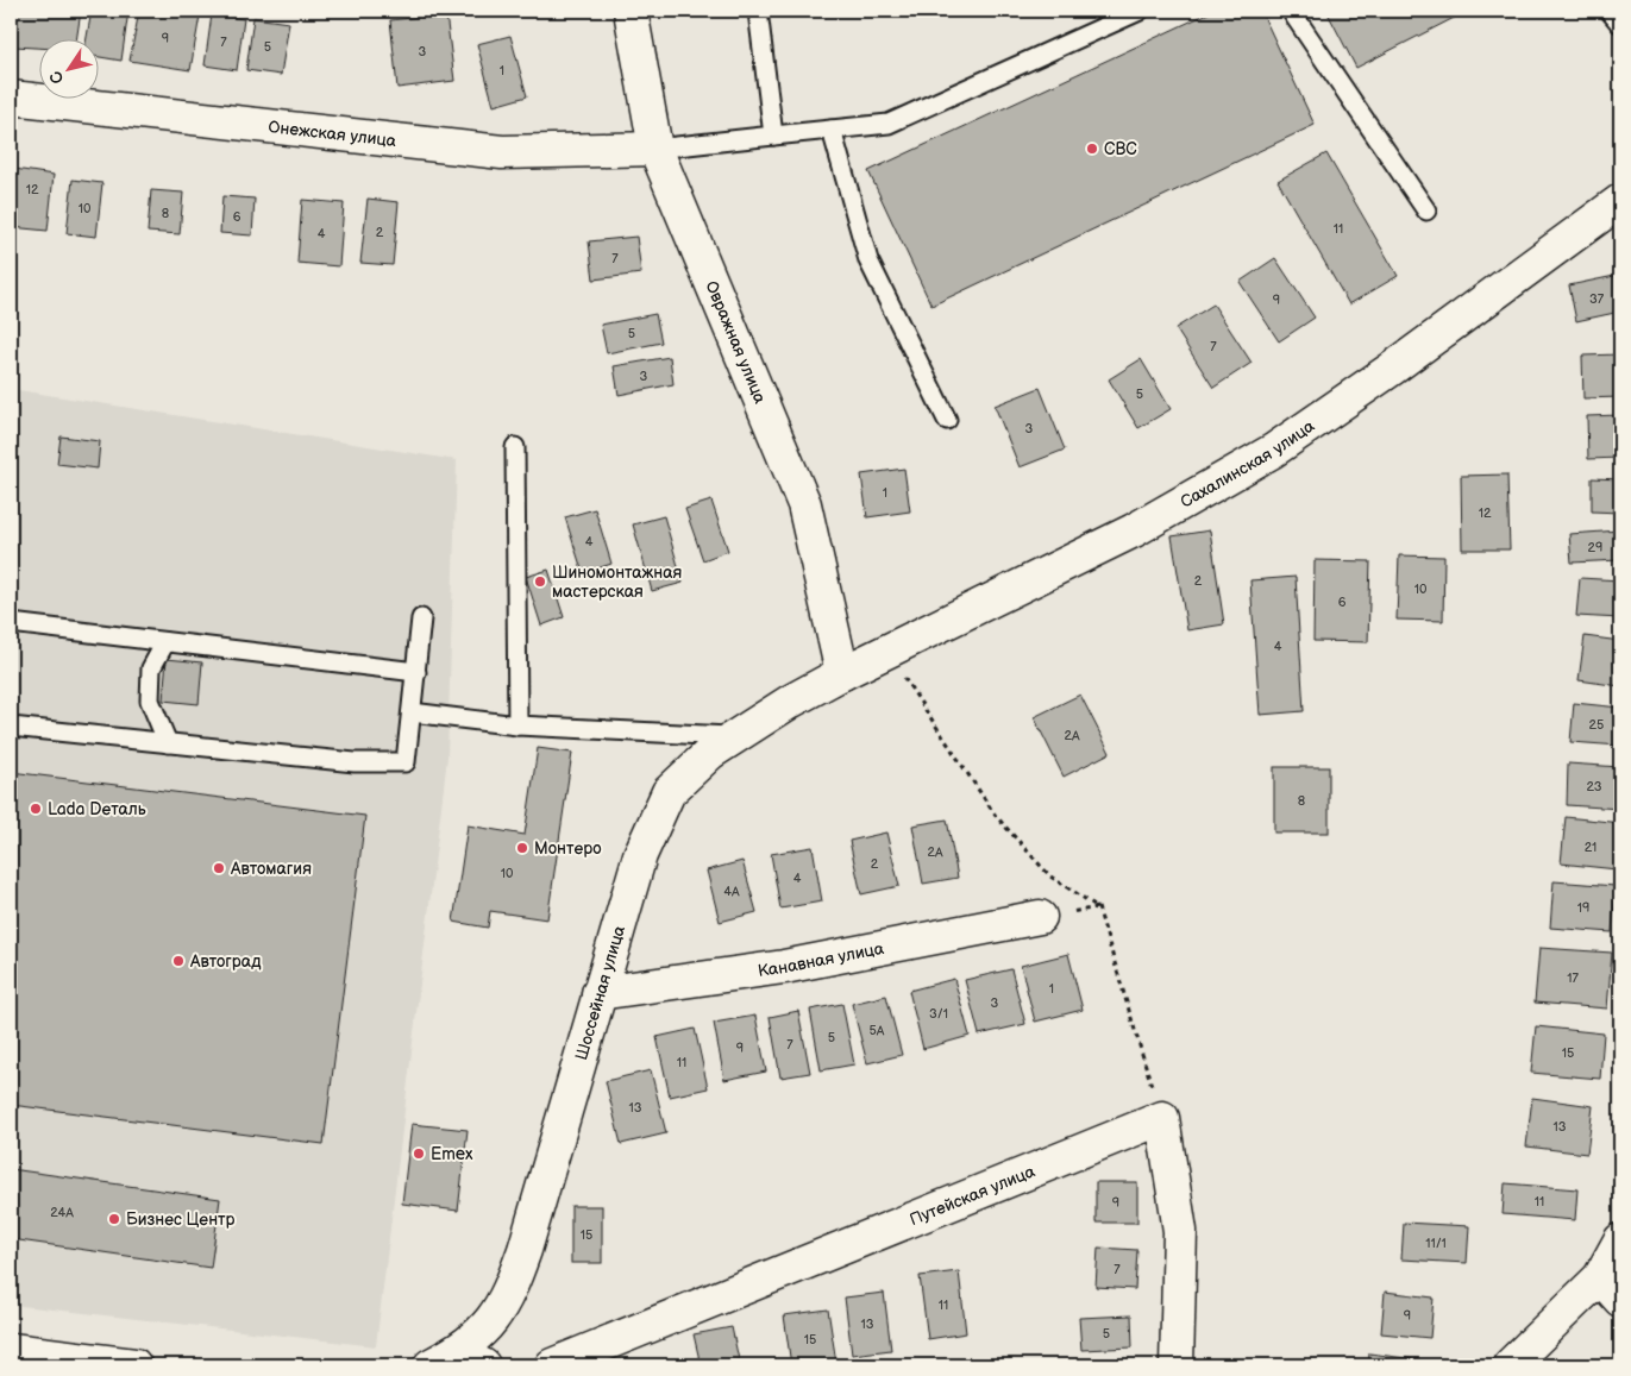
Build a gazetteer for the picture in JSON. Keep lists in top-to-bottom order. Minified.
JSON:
{"streets":{"street":["Онежская улица","Овражная улица","Сахалинская улица","Канавная улица","Шоссейная улица","Путейская улица"]},"crossings":[["Онежская улица","Овражная улица"],["Овражная улица","Сахалинская улица"],["Овражная улица","Шоссейная улица"],["Сахалинская улица","Шоссейная улица"],["Канавная улица","Шоссейная улица"]],"places":["СВС","Шиномонтажная мастерская","Lada Dеталь","Монтеро","Автомагия","Автоград","Emex","Бизнес Центр"],"house_numbers":["9","7","5","3","1","12","10","8","6","11","2","4","7","37","9","5","7","3","5","3","1","12","4","29","2","10","6","4","25","2А","23","8","21","2А","2","10","4","4А","19","17","1","3","3/1","5А","5","7","9","15","11","13","13","11","9","24А","15","11/1","7","11","9","13","5","15"],"north":"bottom left"}
